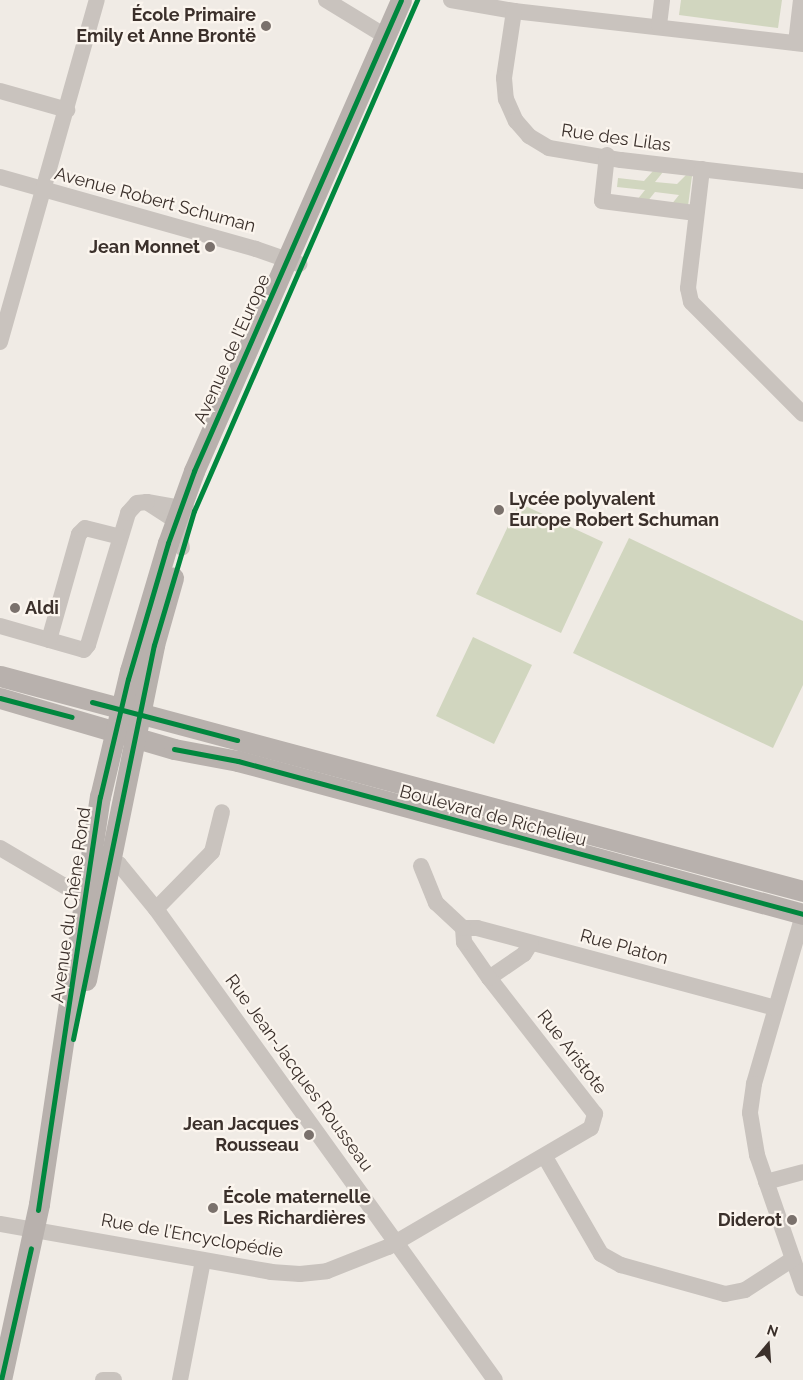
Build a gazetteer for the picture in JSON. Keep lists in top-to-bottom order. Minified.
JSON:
{"streets":{"main road":["Avenue de l’Europe","Boulevard de Richelieu","Avenue du Chêne Rond"],"street":["Rue des Lilas","Avenue Robert Schuman","Rue Platon","Rue Aristote","Rue Jean-Jacques Rousseau","Rue de l’Encyclopédie"]},"crossings":[["Avenue Robert Schuman","Avenue de l’Europe"],["Avenue de l’Europe","Boulevard de Richelieu"],["Avenue de l’Europe","Avenue du Chêne Rond"],["Boulevard de Richelieu","Avenue du Chêne Rond"],["Avenue du Chêne Rond","Rue Jean-Jacques Rousseau"],["Avenue du Chêne Rond","Rue de l’Encyclopédie"],["Rue Platon","Rue Aristote"],["Rue Aristote","Rue Jean-Jacques Rousseau"],["Rue Aristote","Rue de l’Encyclopédie"],["Rue Jean-Jacques Rousseau","Rue de l’Encyclopédie"]],"places":["École Primaire Emily et Anne Brontë","Jean Monnet","Lycée polyvalent Europe Robert Schuman","Aldi","Jean Jacques Rousseau","École maternelle Les Richardières","Diderot"],"north":"top"}
